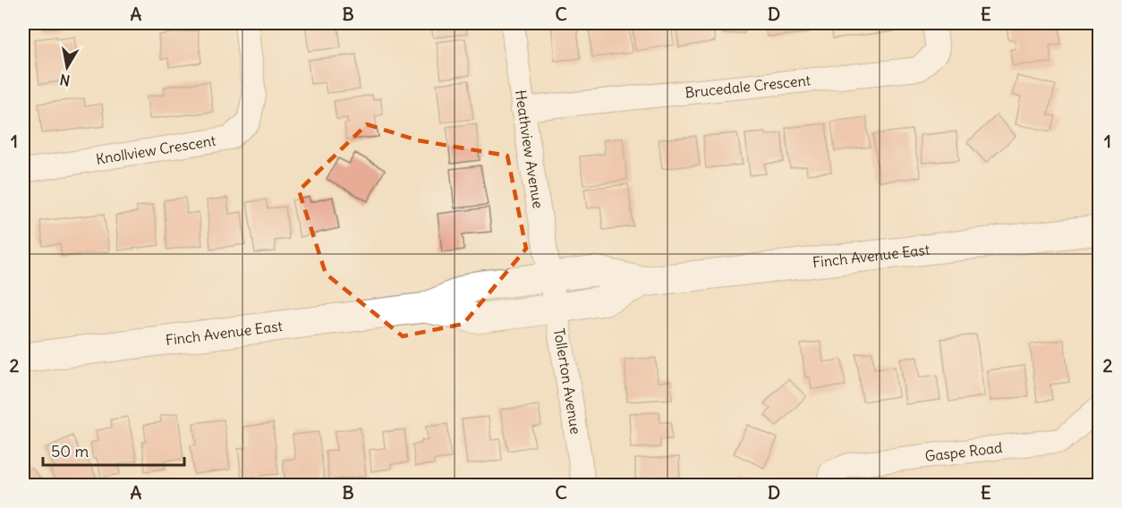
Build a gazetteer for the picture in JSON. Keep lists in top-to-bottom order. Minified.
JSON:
{"streets":{"main road":["Finch Avenue East"],"street":["Brucedale Crescent","Knollview Crescent","Heathview Avenue","Tollerton Avenue","Gaspe Road"]},"crossings":[["Brucedale Crescent","Heathview Avenue"],["Heathview Avenue","Finch Avenue East"],["Heathview Avenue","Tollerton Avenue"],["Finch Avenue East","Tollerton Avenue"]],"scale_bar":"50 m","north":"bottom","grid":{"columns":["A","B","C","D","E"],"rows":["1","2"]}}
